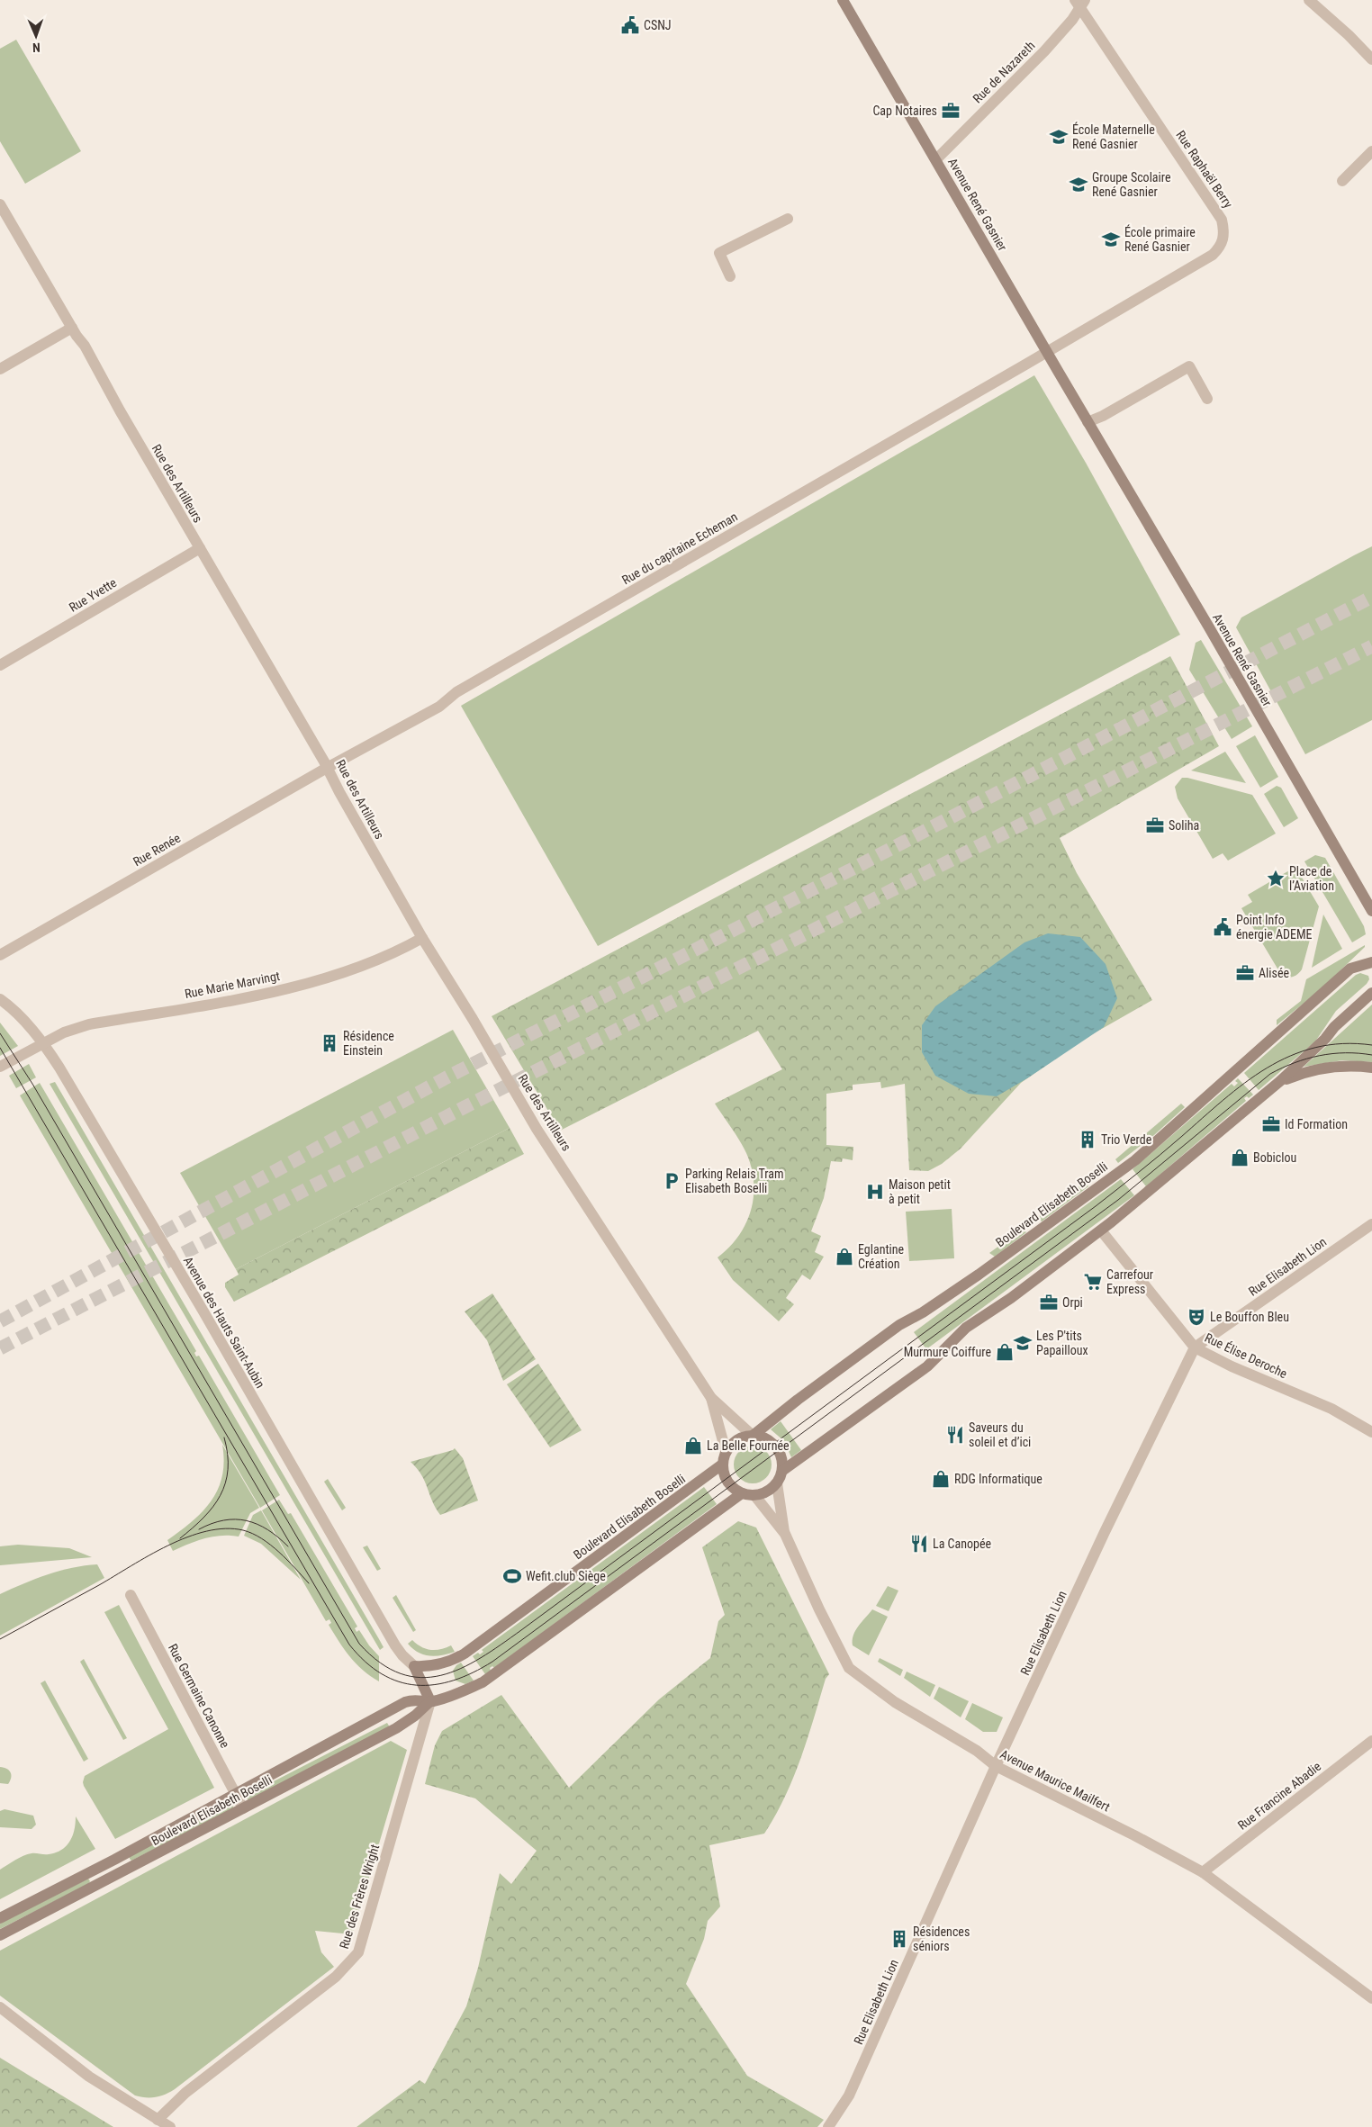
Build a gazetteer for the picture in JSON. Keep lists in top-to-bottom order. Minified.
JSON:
{"streets":{"street":["Rue de Nazareth","Rue Raphaël Berry","Avenue René Gasnier","Rue des Artilleurs","Rue du capitaine Echeman","Rue Yvette","Rue Renée","Rue Marie Marvingt","Boulevard Elisabeth Boselli","Rue Elisabeth Lion","Avenue des Hauts Saint-Aubin","Rue Élise Deroche","Rue Germaine Canonne","Avenue Maurice Mailfert","Rue Francine Abadie","Rue des Frères Wright"]},"crossings":[["Rue de Nazareth","Rue Raphaël Berry"],["Rue de Nazareth","Avenue René Gasnier"],["Rue Raphaël Berry","Avenue René Gasnier"],["Rue Raphaël Berry","Rue du capitaine Echeman"],["Avenue René Gasnier","Rue du capitaine Echeman"],["Rue des Artilleurs","Rue du capitaine Echeman"],["Rue des Artilleurs","Rue Yvette"],["Rue des Artilleurs","Rue Renée"],["Rue des Artilleurs","Rue Marie Marvingt"],["Rue des Artilleurs","Boulevard Elisabeth Boselli"],["Rue des Artilleurs","Avenue Maurice Mailfert"],["Rue du capitaine Echeman","Rue Renée"],["Rue Marie Marvingt","Avenue des Hauts Saint-Aubin"],["Boulevard Elisabeth Boselli","Avenue des Hauts Saint-Aubin"],["Boulevard Elisabeth Boselli","Rue Germaine Canonne"],["Boulevard Elisabeth Boselli","Avenue Maurice Mailfert"],["Boulevard Elisabeth Boselli","Rue des Frères Wright"],["Rue Elisabeth Lion","Rue Élise Deroche"],["Rue Elisabeth Lion","Avenue Maurice Mailfert"],["Avenue Maurice Mailfert","Rue Francine Abadie"]],"places":{"public building":["CSNJ","Point Info énergie ADEME"],"office":["Cap Notaires","Soliha","Alisée","Id Formation","Orpi"],"school or university":["École Maternelle René Gasnier","Groupe Scolaire René Gasnier","École primaire René Gasnier","Les P'tits Papailloux"],"place":["Place de l’Aviation"],"building":["Résidence Einstein","Trio Verde","Résidences séniors"],"shop":["Bobiclou","Eglantine Création","Murmure Coiffure","La Belle Fournée","RDG Informatique"],"parking":["Parking Relais Tram Elisabeth Boselli"],"hospital":["Maison petit à petit"],"supermarket":["Carrefour Express"],"theatre":["Le Bouffon Bleu"],"restaurant":["Saveurs du soleil et d’ici","La Canopée"],"sports":["Wefit.club Siège"]},"north":"bottom"}
